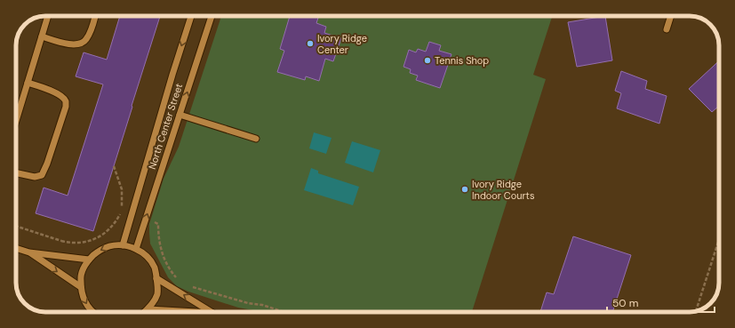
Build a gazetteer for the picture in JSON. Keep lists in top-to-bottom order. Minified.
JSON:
{"streets":{"street":["North Center Street"]},"places":["Ivory Ridge Center","Tennis Shop","Ivory Ridge Indoor Courts"],"scale_bar":"50 m"}
